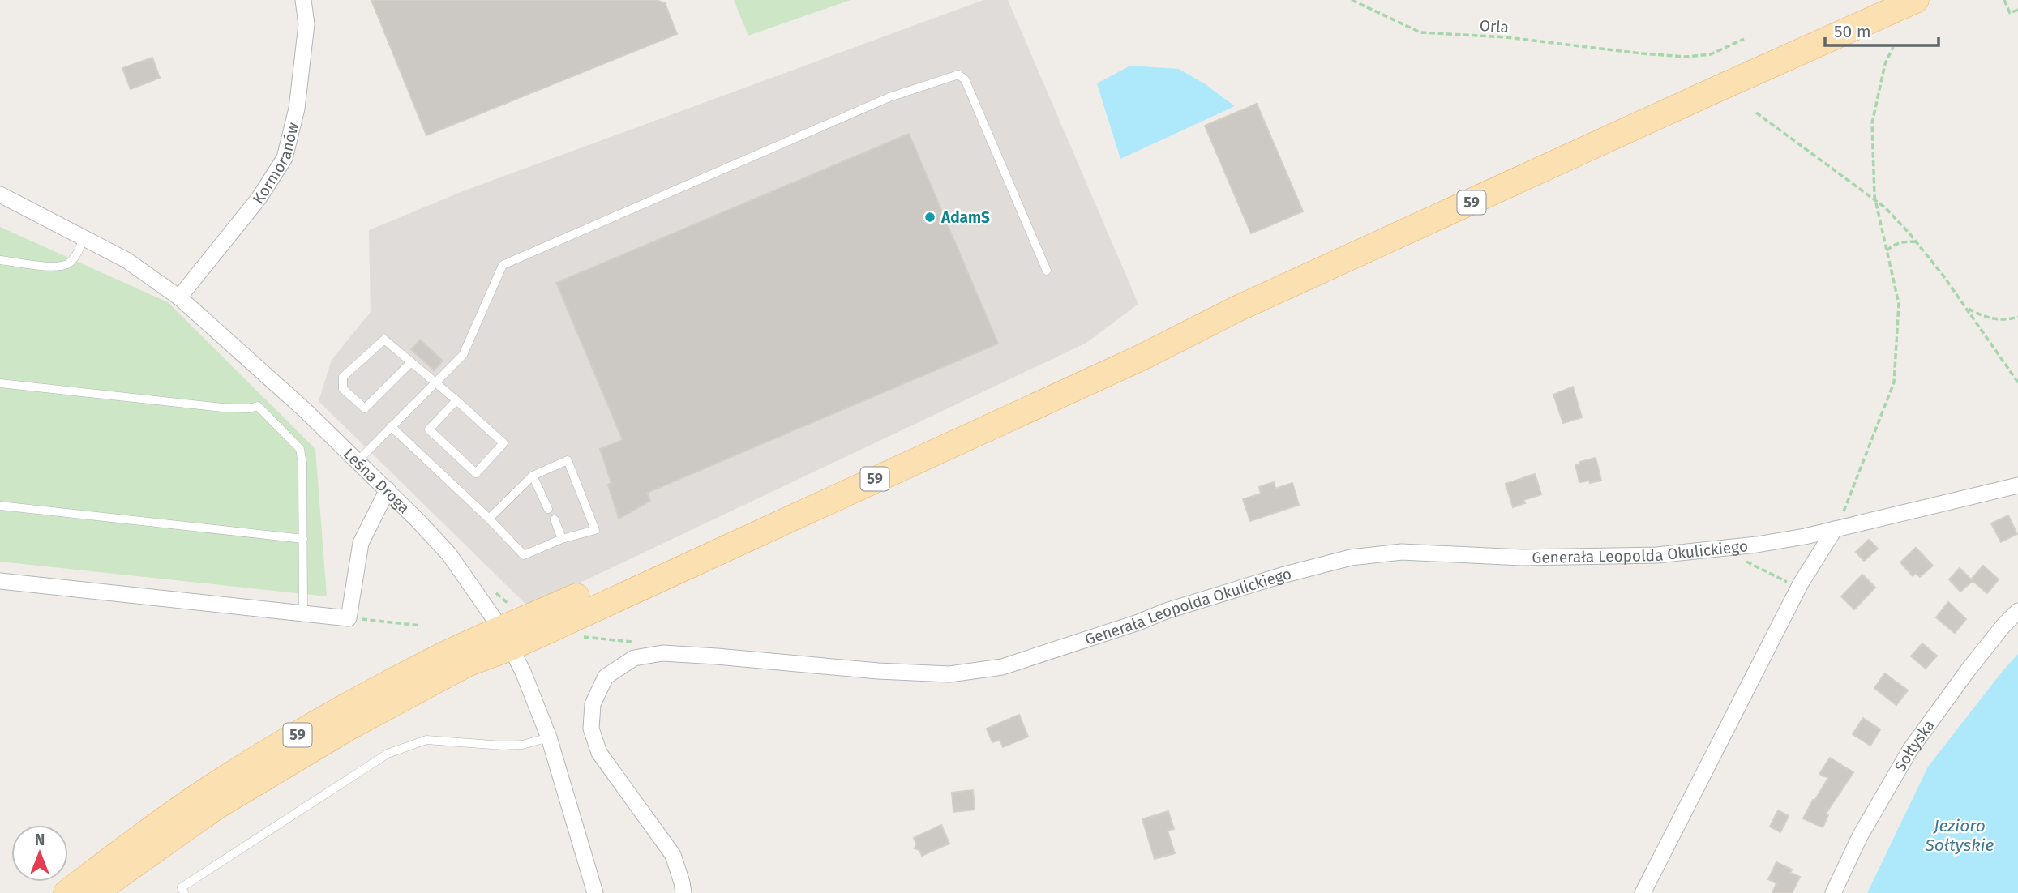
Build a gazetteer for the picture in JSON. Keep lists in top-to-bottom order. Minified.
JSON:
{"streets":{"main road":["59"],"street":["Kormoranów","Leśna Droga","Generała Leopolda Okulickiego","Sołtyska"],"path":["Orla"]},"crossings":[["Kormoranów","Leśna Droga"],["59","Leśna Droga"]],"water":["Jezioro Sołtyskie"],"places":["AdamS"],"scale_bar":"50 m","north":"top"}
